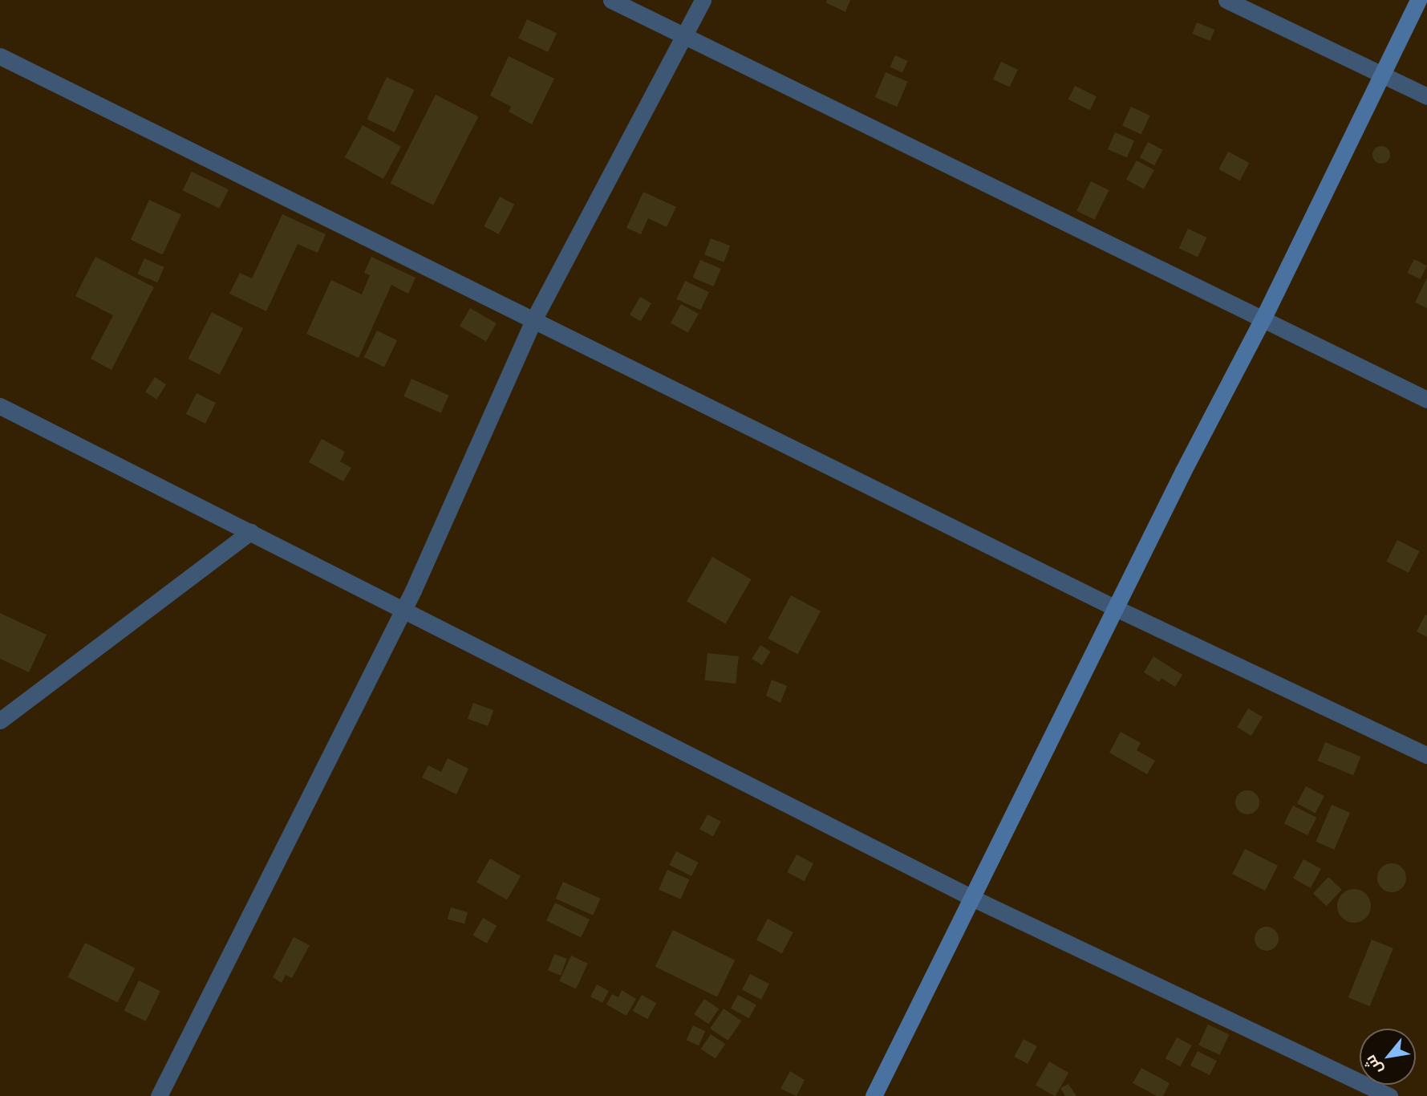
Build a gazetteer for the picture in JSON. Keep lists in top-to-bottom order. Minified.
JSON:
{"north":"bottom left"}
